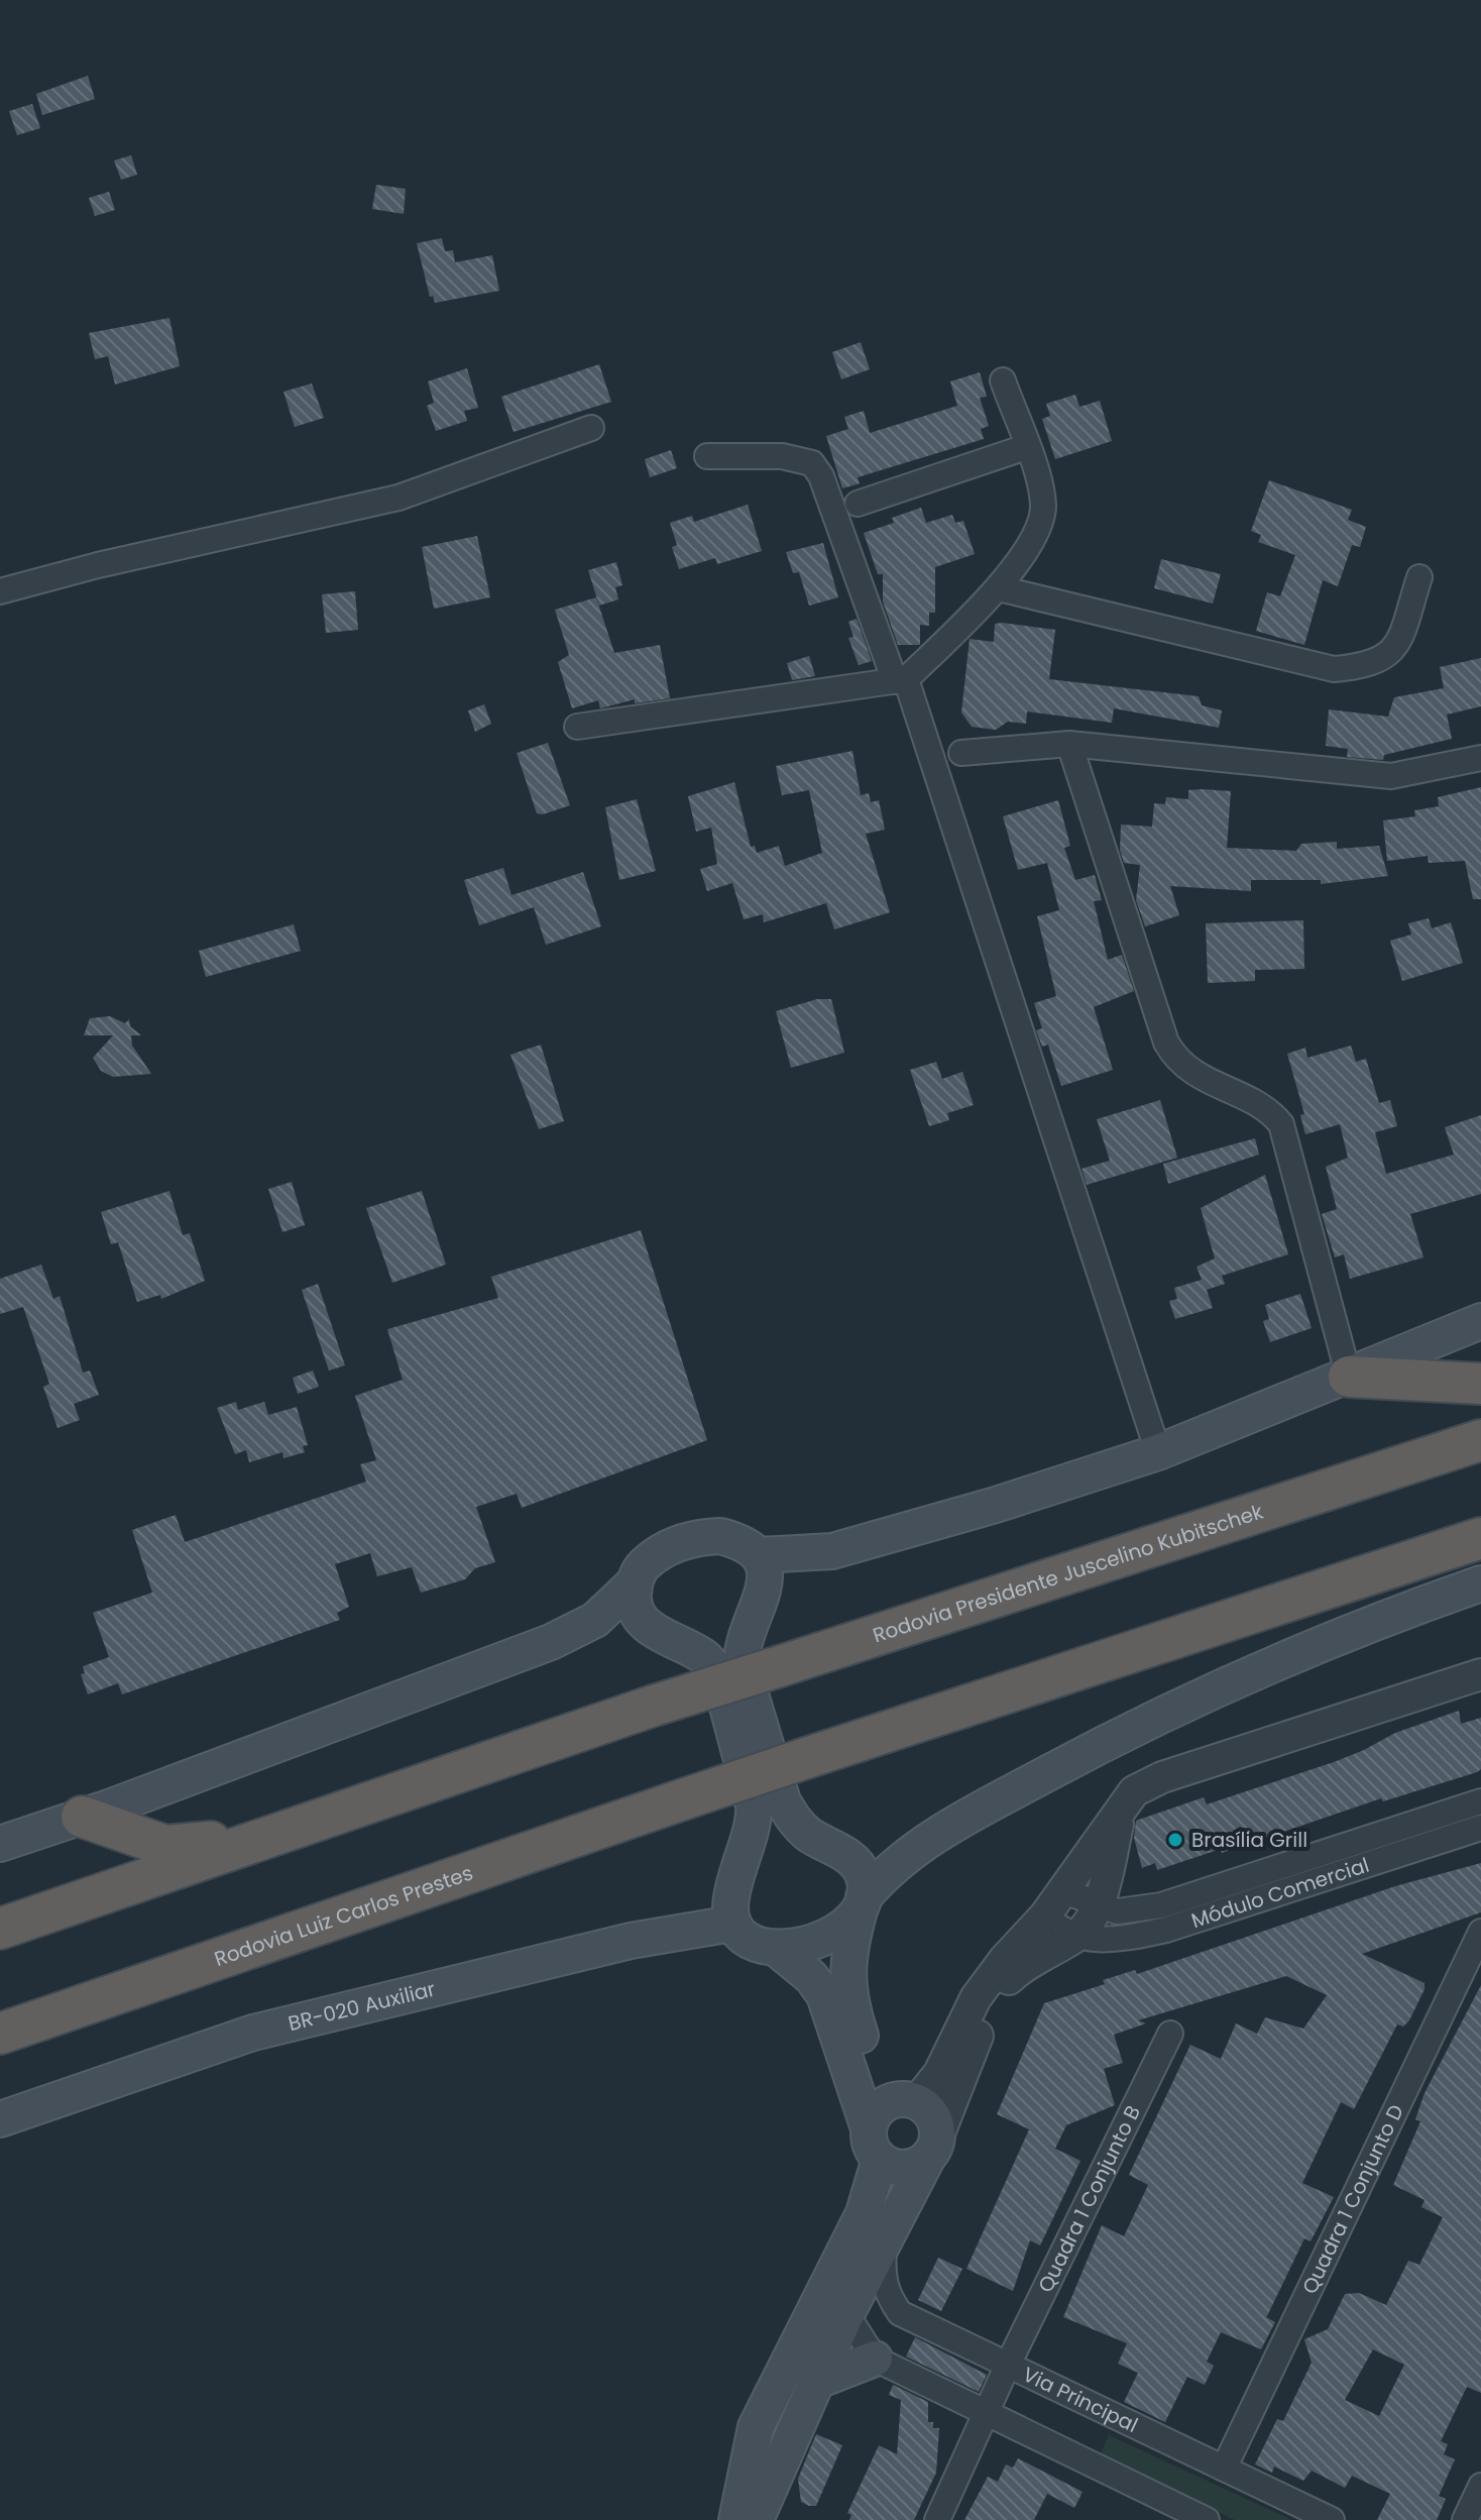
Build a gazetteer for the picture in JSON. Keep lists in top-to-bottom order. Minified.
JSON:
{"streets":{"highway":["Rodovia Presidente Juscelino Kubitschek","Rodovia Luiz Carlos Prestes"],"main road":["BR-020 Auxiliar"],"street":["Módulo Comercial","Quadra 1 Conjunto B","Quadra 1 Conjunto D","Via Principal"]},"crossings":[["Quadra 1 Conjunto B","Via Principal"],["Quadra 1 Conjunto D","Via Principal"]],"places":["Brasília Grill"]}
